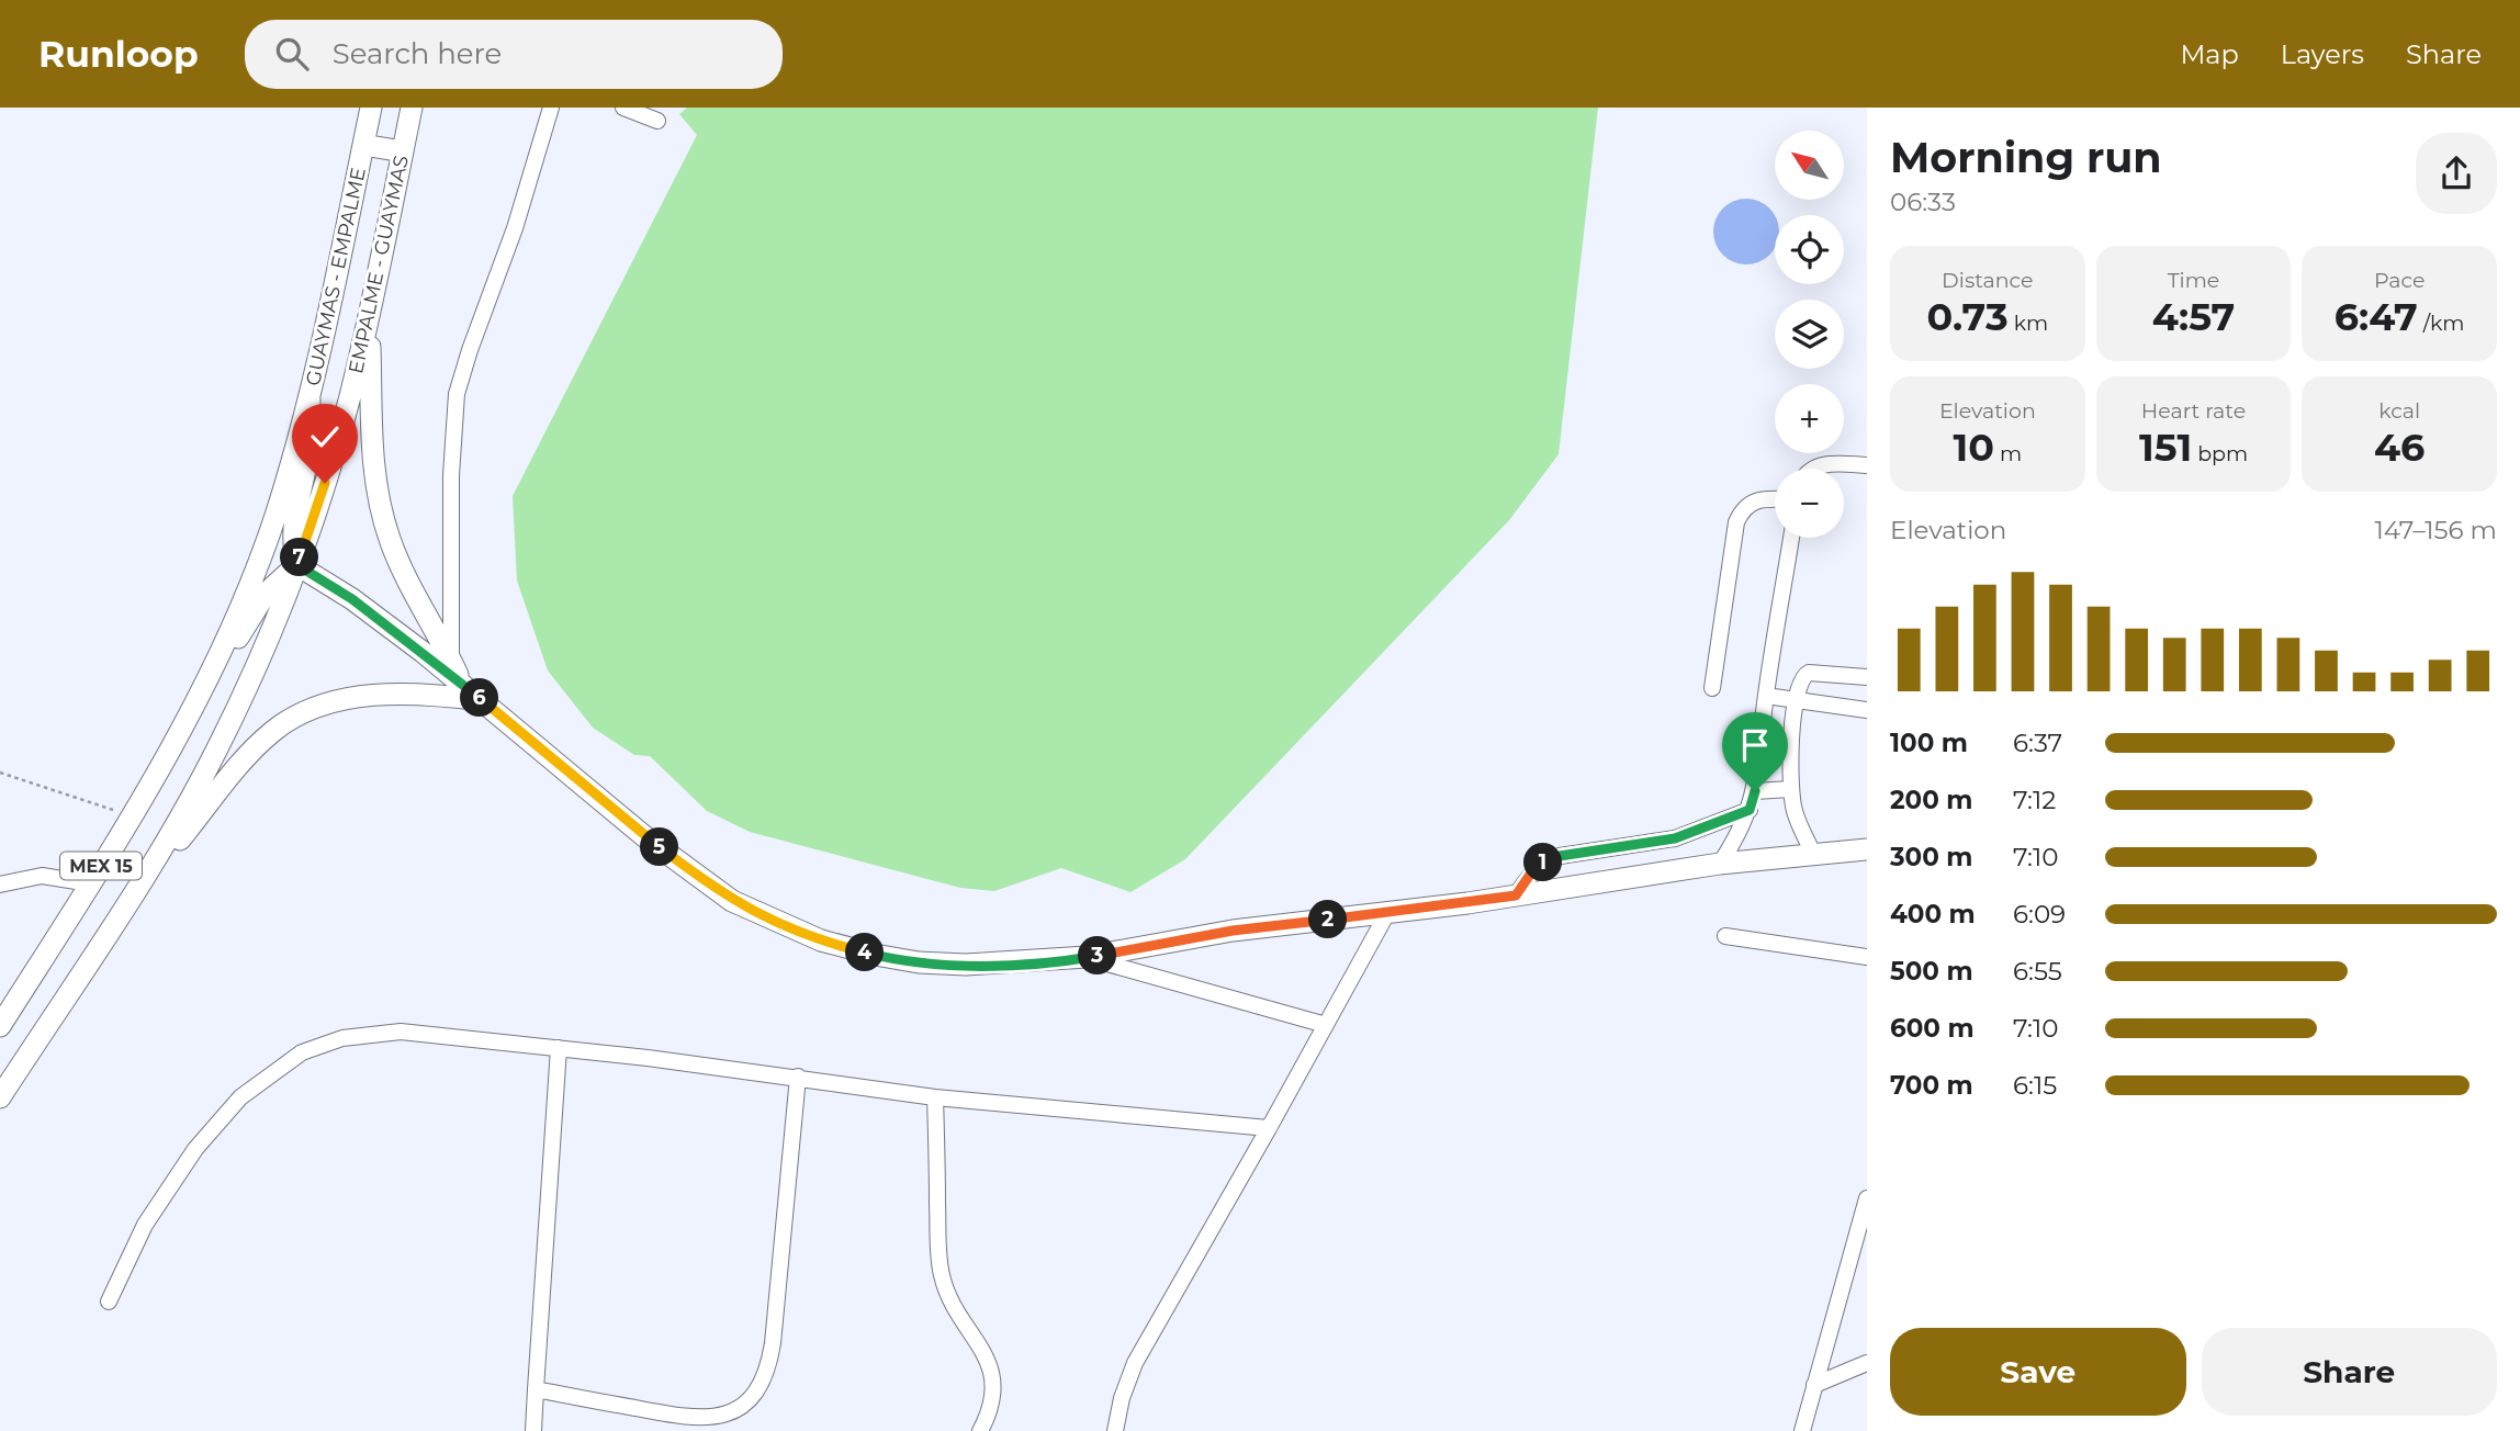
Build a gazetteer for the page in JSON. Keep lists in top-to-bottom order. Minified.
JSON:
{"streets":{"main road":["EMPALME - GUAYMAS","GUAYMAS - EMPALME","MEX 15"]},"crossings":[["EMPALME - GUAYMAS","MEX 15"],["GUAYMAS - EMPALME","MEX 15"]],"north":"top left","page":{"header":"Runloop","search":"Search here","nav":["Map","Layers","Share"],"heading":["Morning run","06:33"],"map_buttons":["+","−"],"stats":[["Distance","0.73 km"],["Time","4:57"],["Pace","6:47 /km"],["Elevation","10 m"],["Heart rate","151 bpm"],["kcal","46"]],"chart":["Elevation","147–156 m"],"pins":["7","6","5","1","2","4","3"],"list":[{"name":"100 m","note":"6:37"},{"name":"200 m","note":"7:12"},{"name":"300 m","note":"7:10"},{"name":"400 m","note":"6:09"},{"name":"500 m","note":"6:55"},{"name":"600 m","note":"7:10"},{"name":"700 m","note":"6:15"}],"buttons":["Save","Share"]}}
